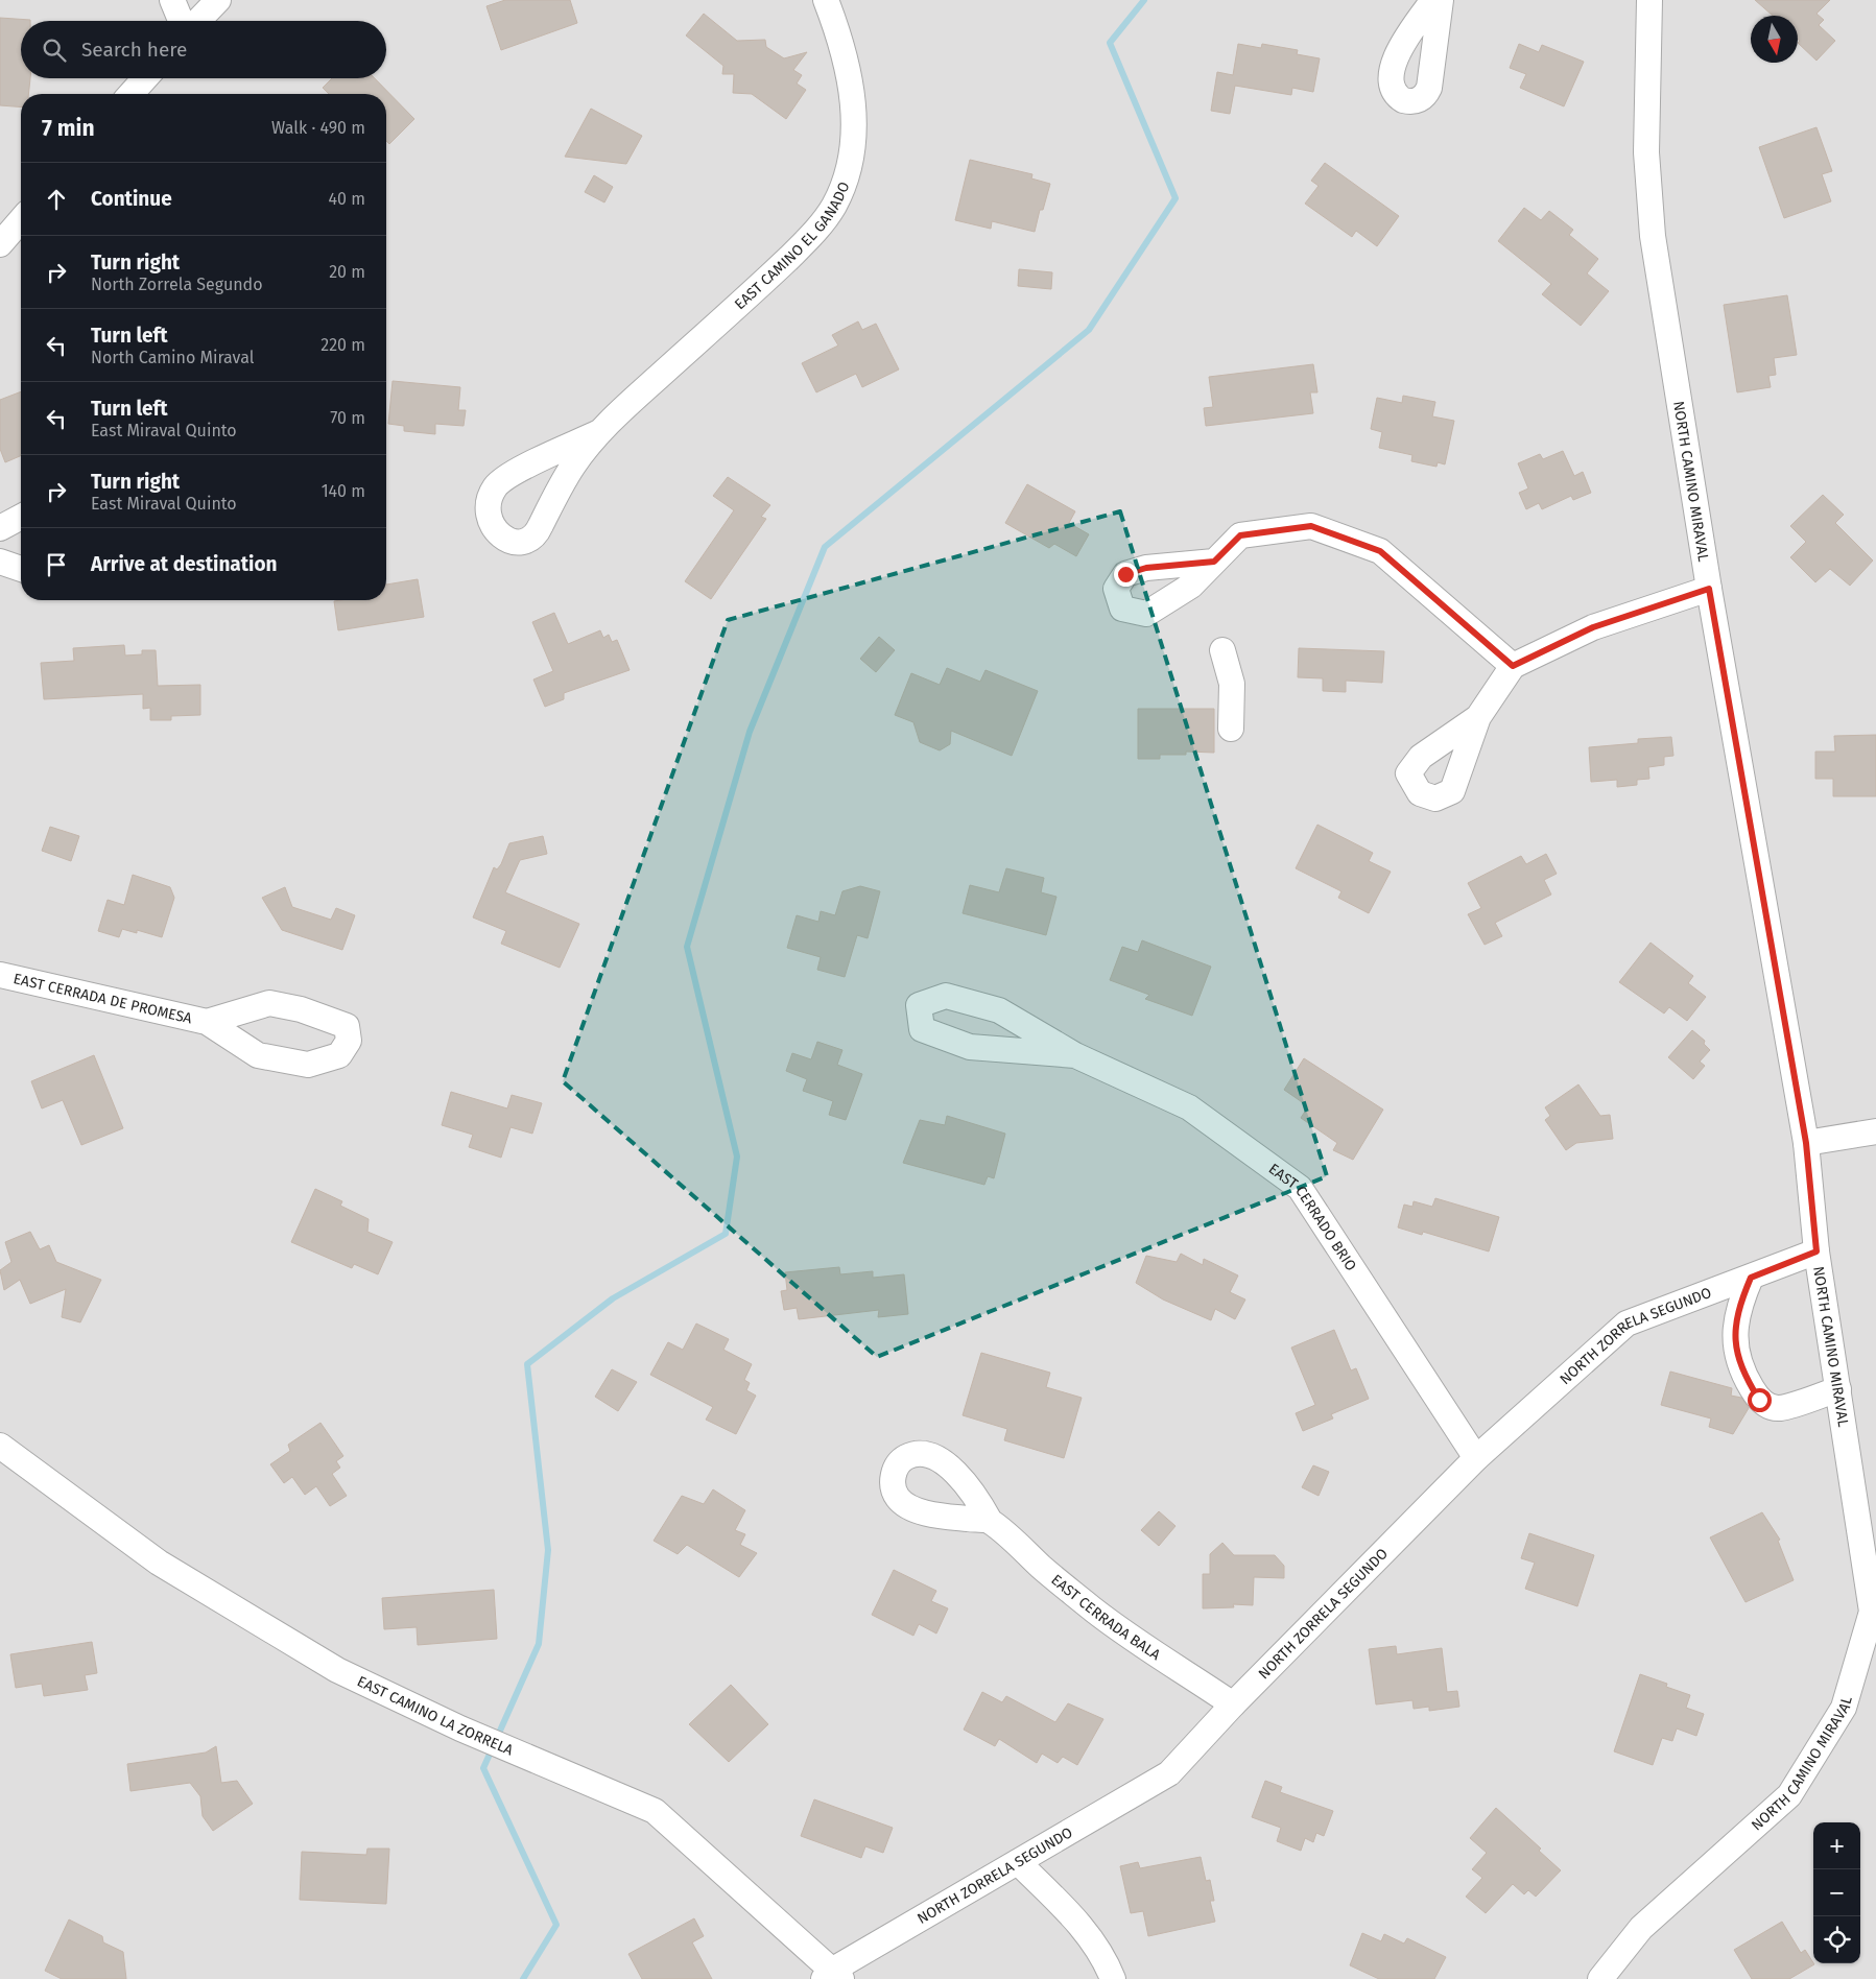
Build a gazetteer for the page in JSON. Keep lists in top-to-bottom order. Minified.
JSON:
{"streets":{"street":["EAST CAMINO EL GANADO","NORTH CAMINO MIRAVAL","EAST CERRADA DE PROMESA","EAST CERRADO BRIO","NORTH ZORRELA SEGUNDO","EAST CERRADA BALA","EAST CAMINO LA ZORRELA"]},"crossings":[["NORTH CAMINO MIRAVAL","NORTH ZORRELA SEGUNDO"],["EAST CERRADO BRIO","NORTH ZORRELA SEGUNDO"],["NORTH ZORRELA SEGUNDO","EAST CERRADA BALA"],["NORTH ZORRELA SEGUNDO","EAST CAMINO LA ZORRELA"]],"north":"bottom","page":{"search":"Search here","heading":["7 min","Walk · 490 m"],"list":[["Continue","40 m"],["Turn right","North Zorrela Segundo","20 m"],["Turn left","North Camino Miraval","220 m"],["Turn left","East Miraval Quinto","70 m"],["Turn right","East Miraval Quinto","140 m"],"Arrive at destination"],"map_buttons":["+","−"]}}
